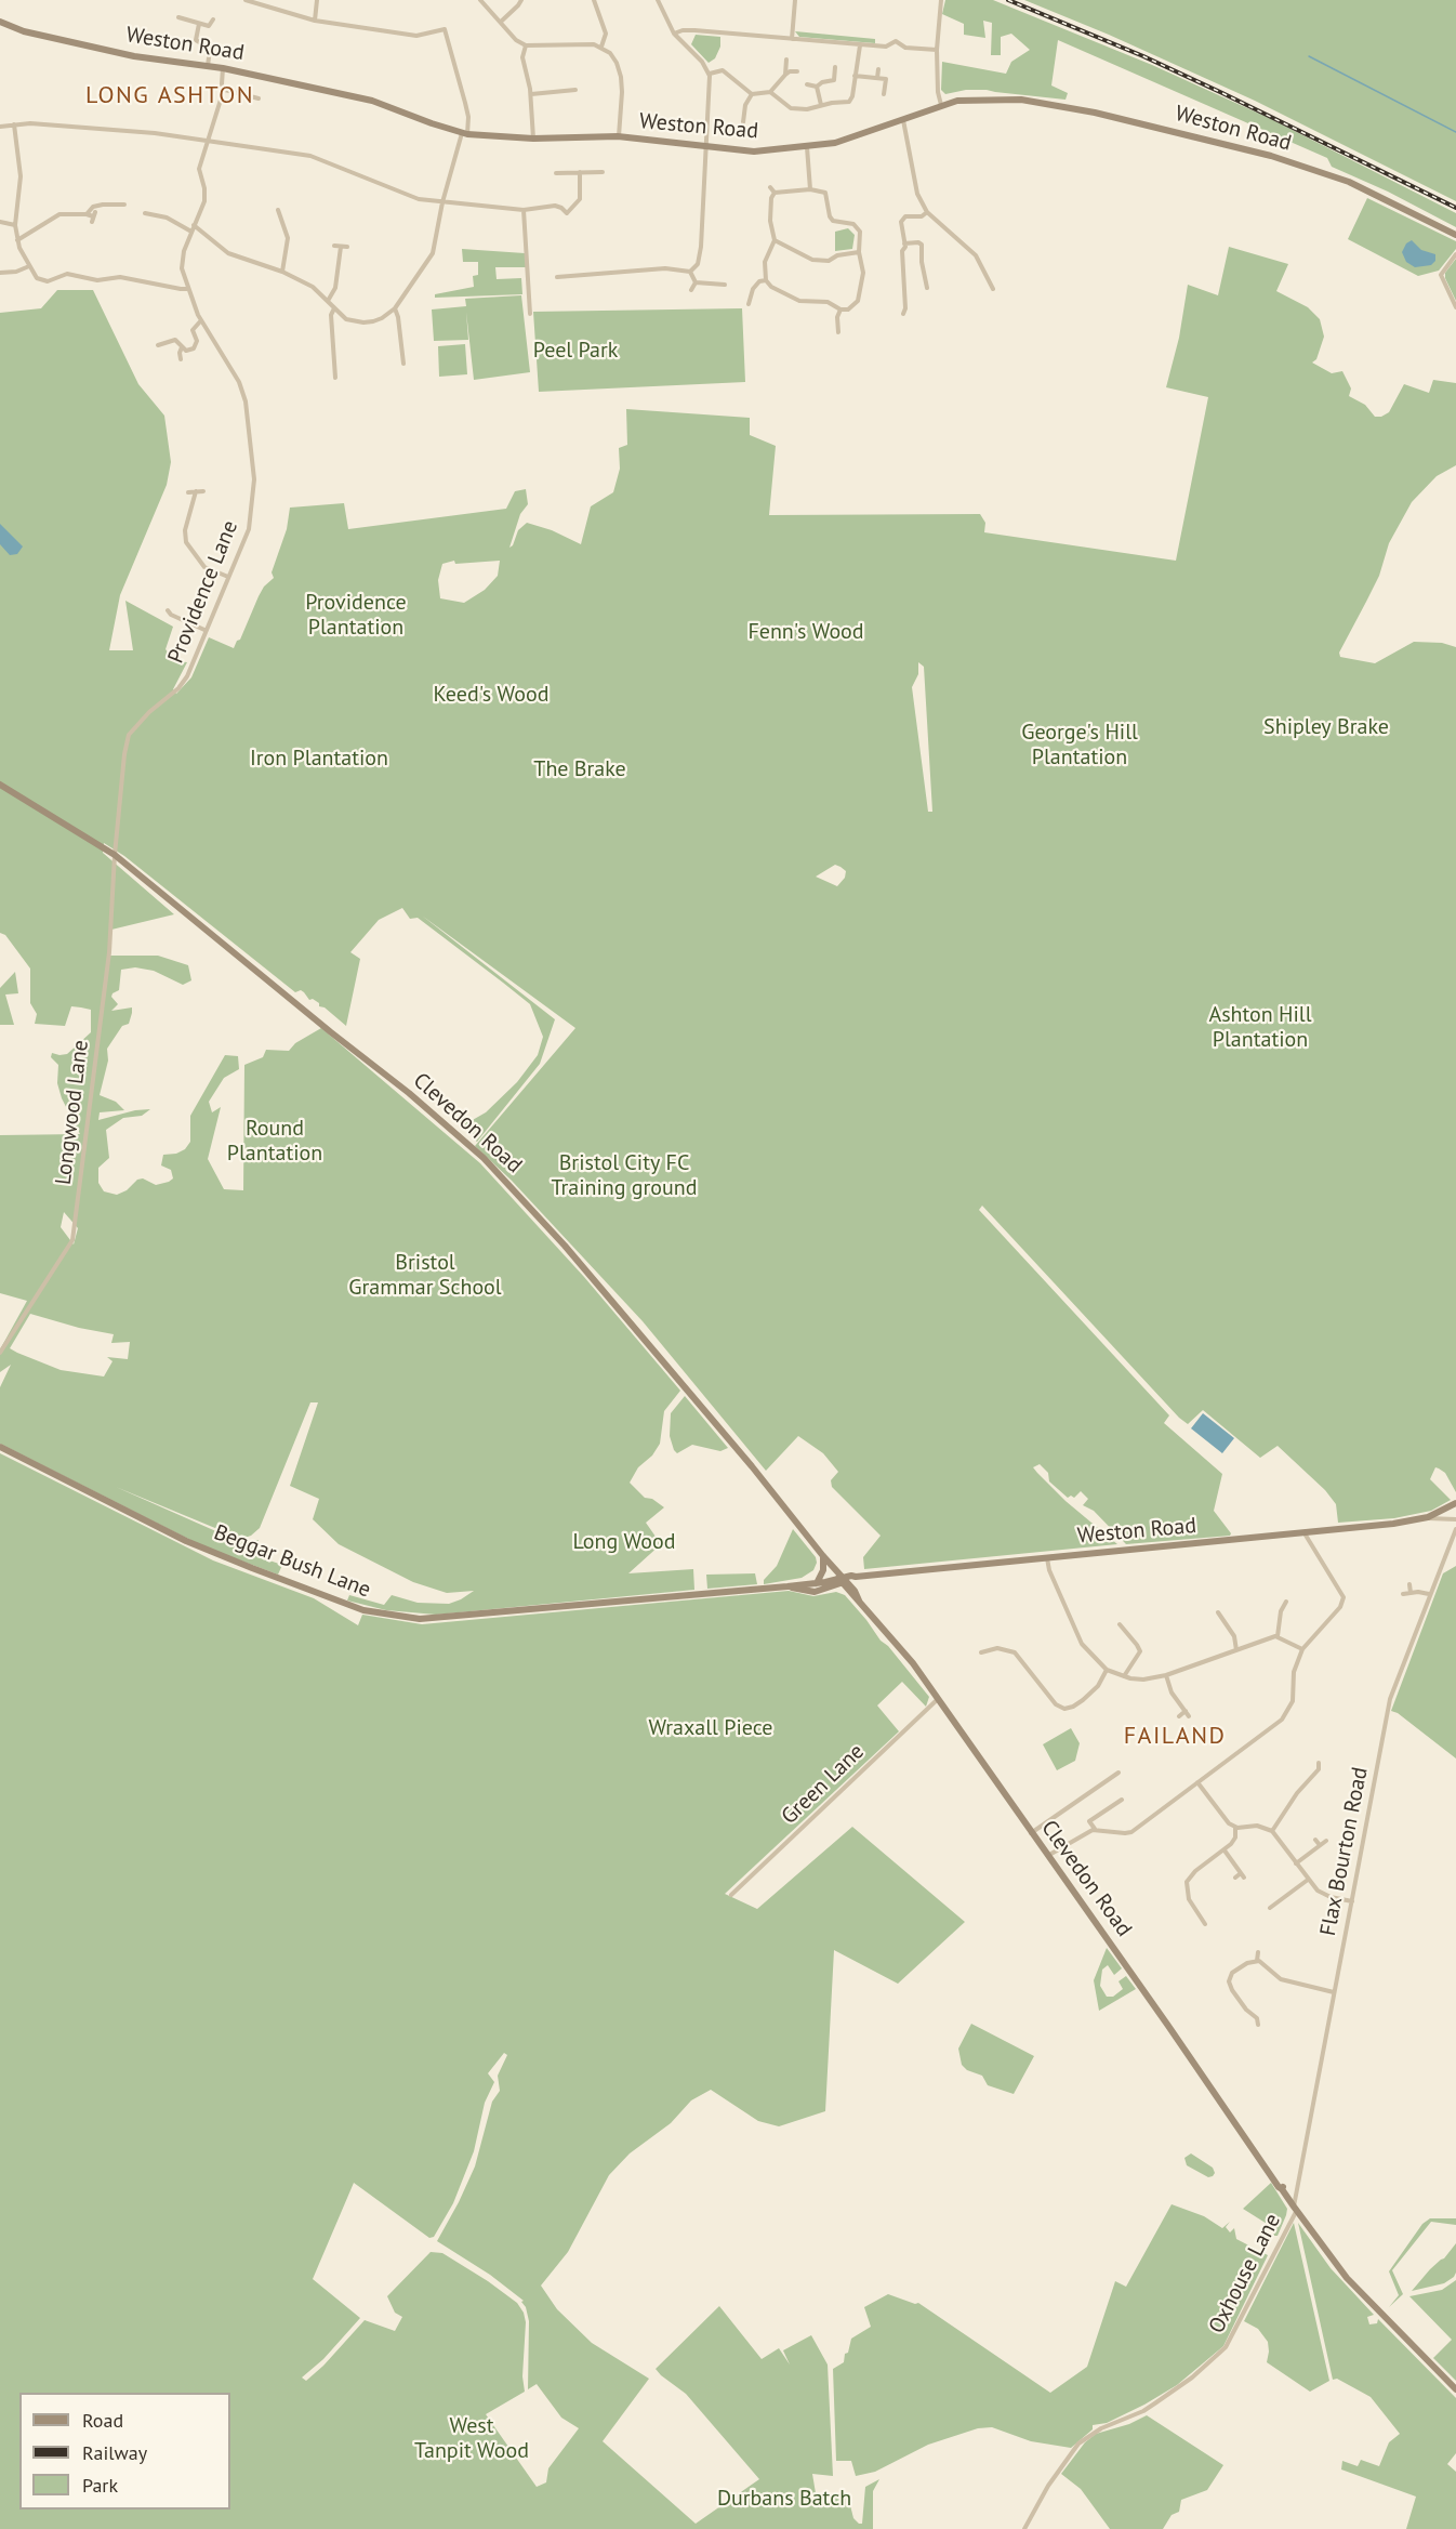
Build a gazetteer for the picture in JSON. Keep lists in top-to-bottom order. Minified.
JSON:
{"streets":{"main road":["Weston Road","Clevedon Road","Beggar Bush Lane"],"street":["Providence Lane","Longwood Lane","Green Lane","Flax Bourton Road","Oxhouse Lane"]},"crossings":[["Weston Road","Providence Lane"],["Weston Road","Clevedon Road"],["Weston Road","Beggar Bush Lane"],["Providence Lane","Longwood Lane"],["Providence Lane","Clevedon Road"],["Longwood Lane","Clevedon Road"],["Clevedon Road","Beggar Bush Lane"],["Clevedon Road","Green Lane"],["Clevedon Road","Flax Bourton Road"],["Clevedon Road","Oxhouse Lane"],["Flax Bourton Road","Oxhouse Lane"]],"districts":["LONG ASHTON","FAILAND"],"parks":["Peel Park","Providence Plantation","Fenn's Wood","Keed's Wood","Shipley Brake","George's Hill Plantation","Iron Plantation","The Brake","Ashton Hill Plantation","Round Plantation","Bristol City FC Training ground","Bristol Grammar School","Long Wood","Wraxall Piece","West Tanpit Wood","Durbans Batch"],"legend":["Road","Railway","Park"]}
